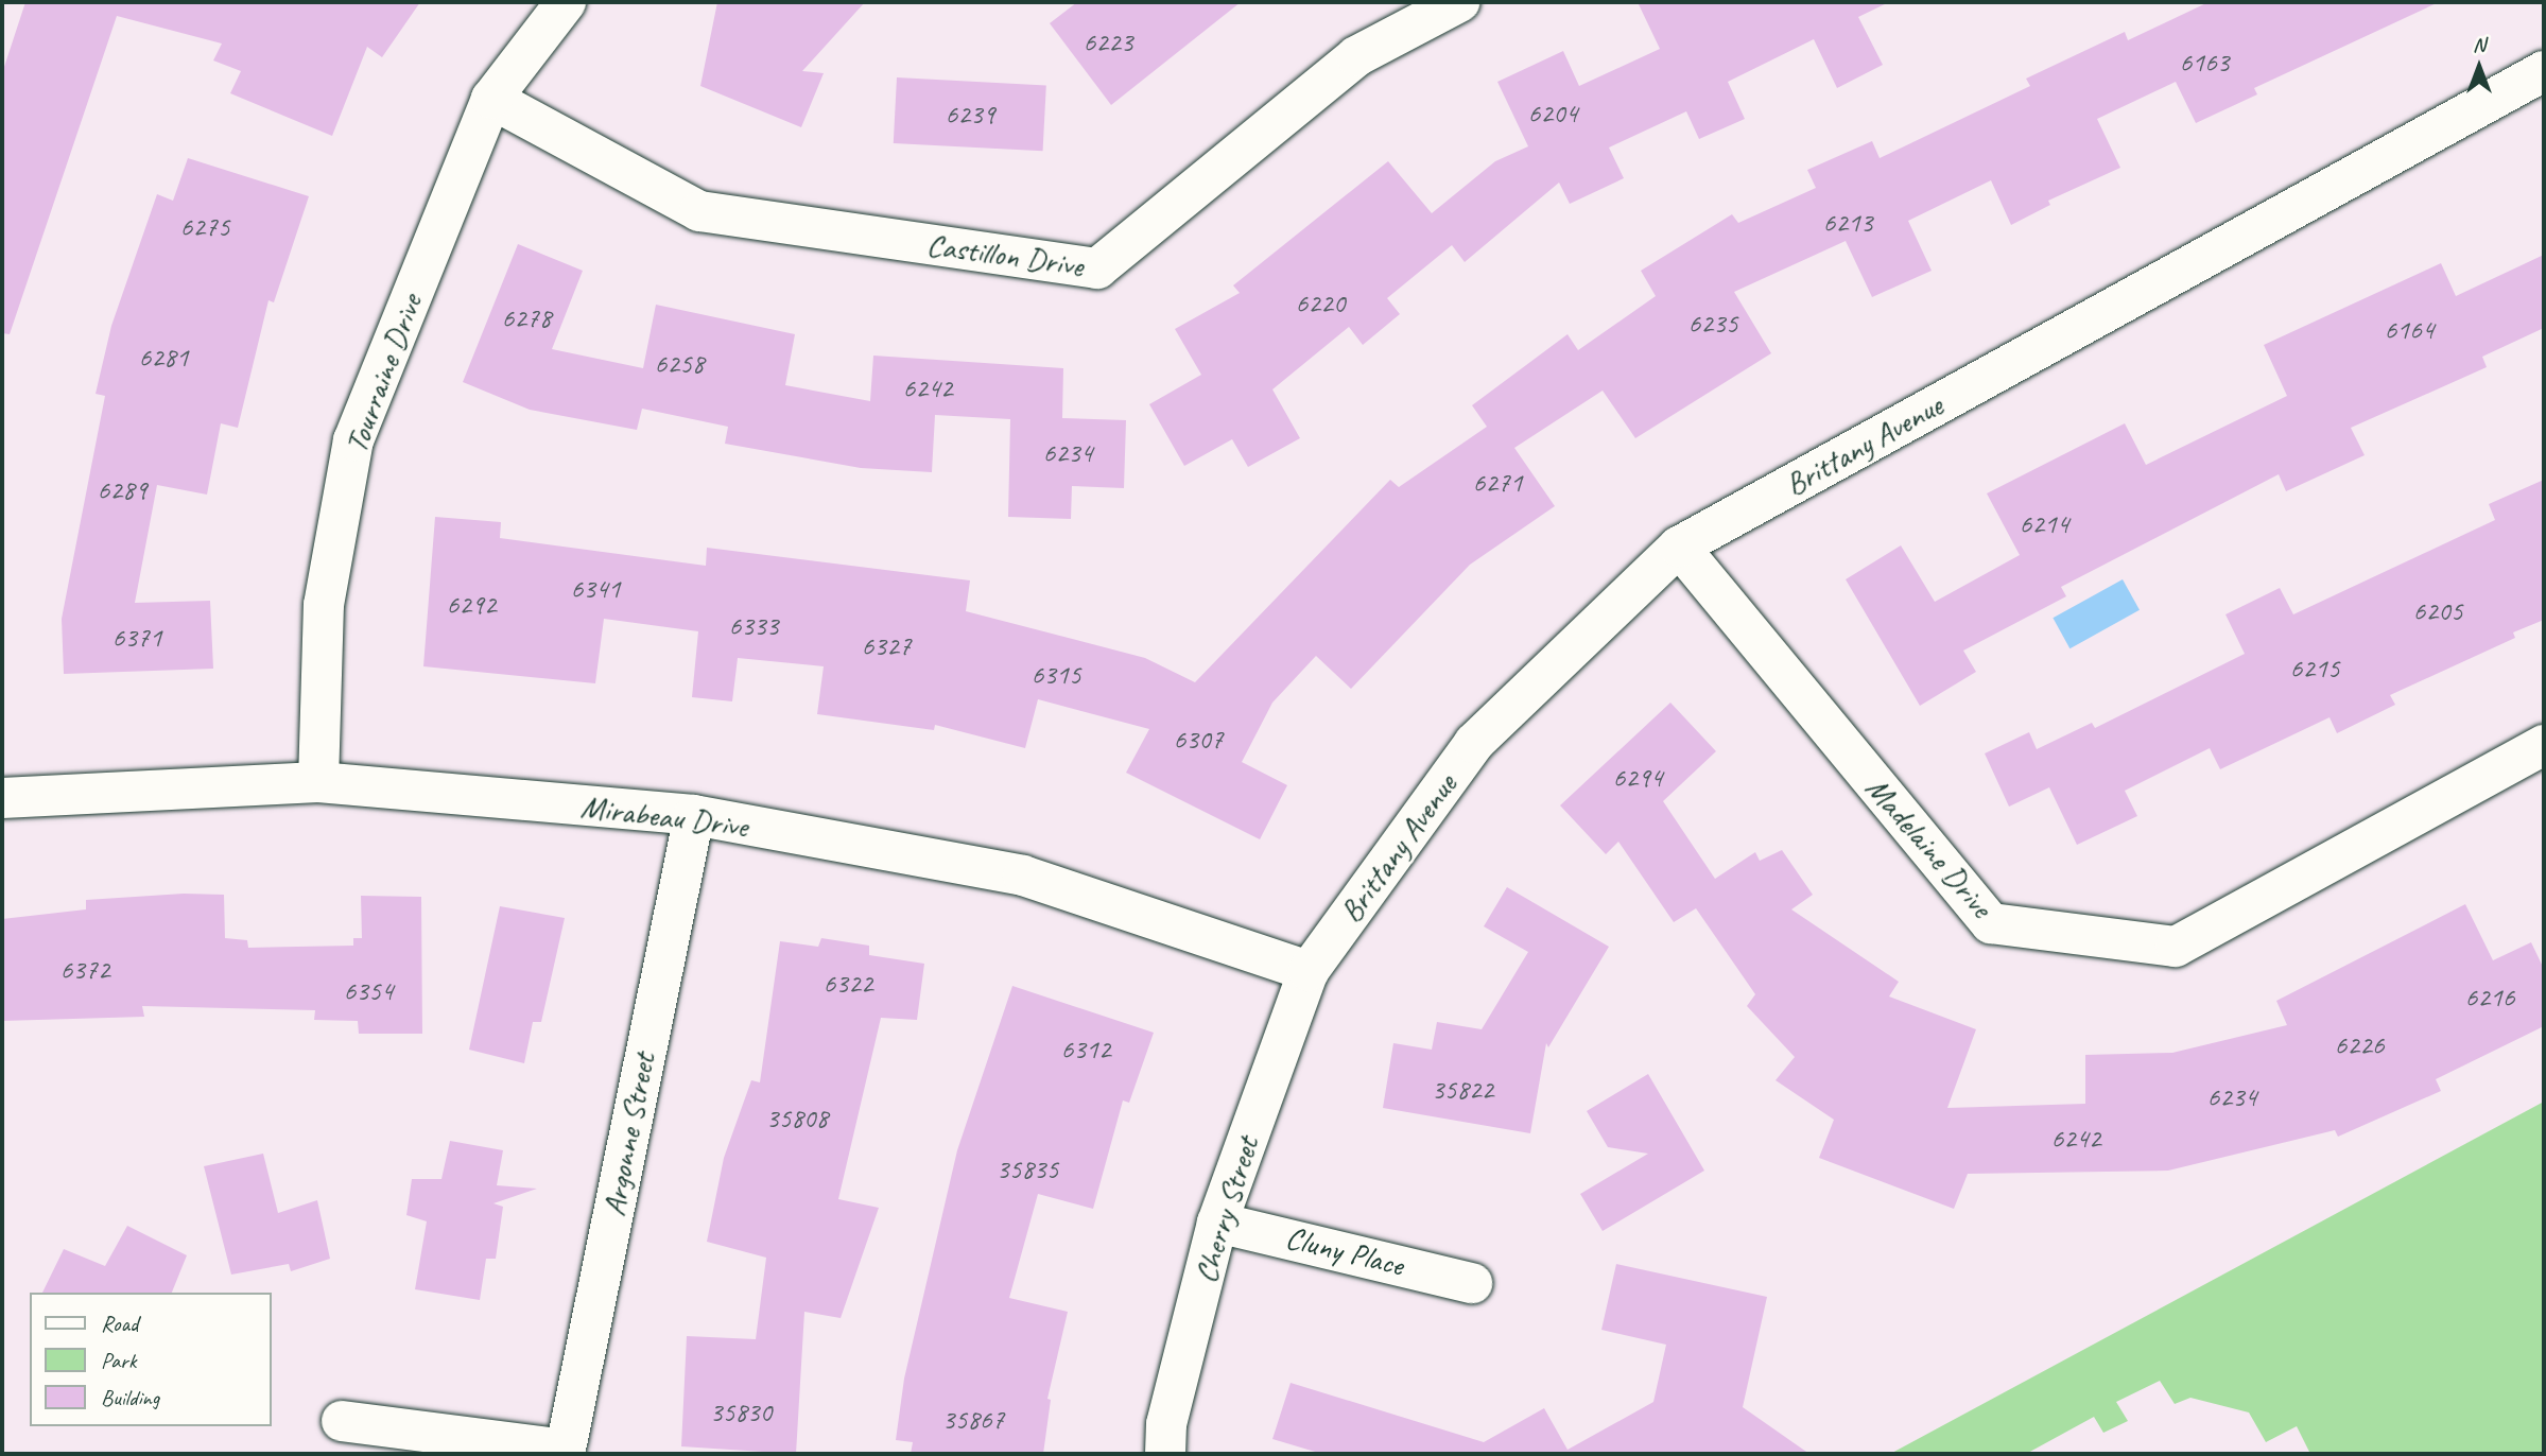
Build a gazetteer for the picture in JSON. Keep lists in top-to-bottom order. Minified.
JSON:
{"streets":{"street":["Castillon Drive","Tourraine Drive","Brittany Avenue","Mirabeau Drive","Madelaine Drive","Argonne Street","Cherry Street","Cluny Place"]},"crossings":[["Castillon Drive","Tourraine Drive"],["Tourraine Drive","Mirabeau Drive"],["Brittany Avenue","Mirabeau Drive"],["Brittany Avenue","Madelaine Drive"],["Brittany Avenue","Cherry Street"],["Mirabeau Drive","Argonne Street"],["Mirabeau Drive","Cherry Street"],["Cherry Street","Cluny Place"]],"house_numbers":["6223","6163","6204","6239","6213","6275","6220","6278","6235","6164","6281","6258","6242","6234","6271","6289","6214","6341","6292","6205","6333","6371","6327","6215","6315","6307","6294","6372","6322","6354","6216","6226","6312","35822","6234","35808","6242","35835","35830","35867"],"legend":["Road","Park","Building"],"north":"top"}
